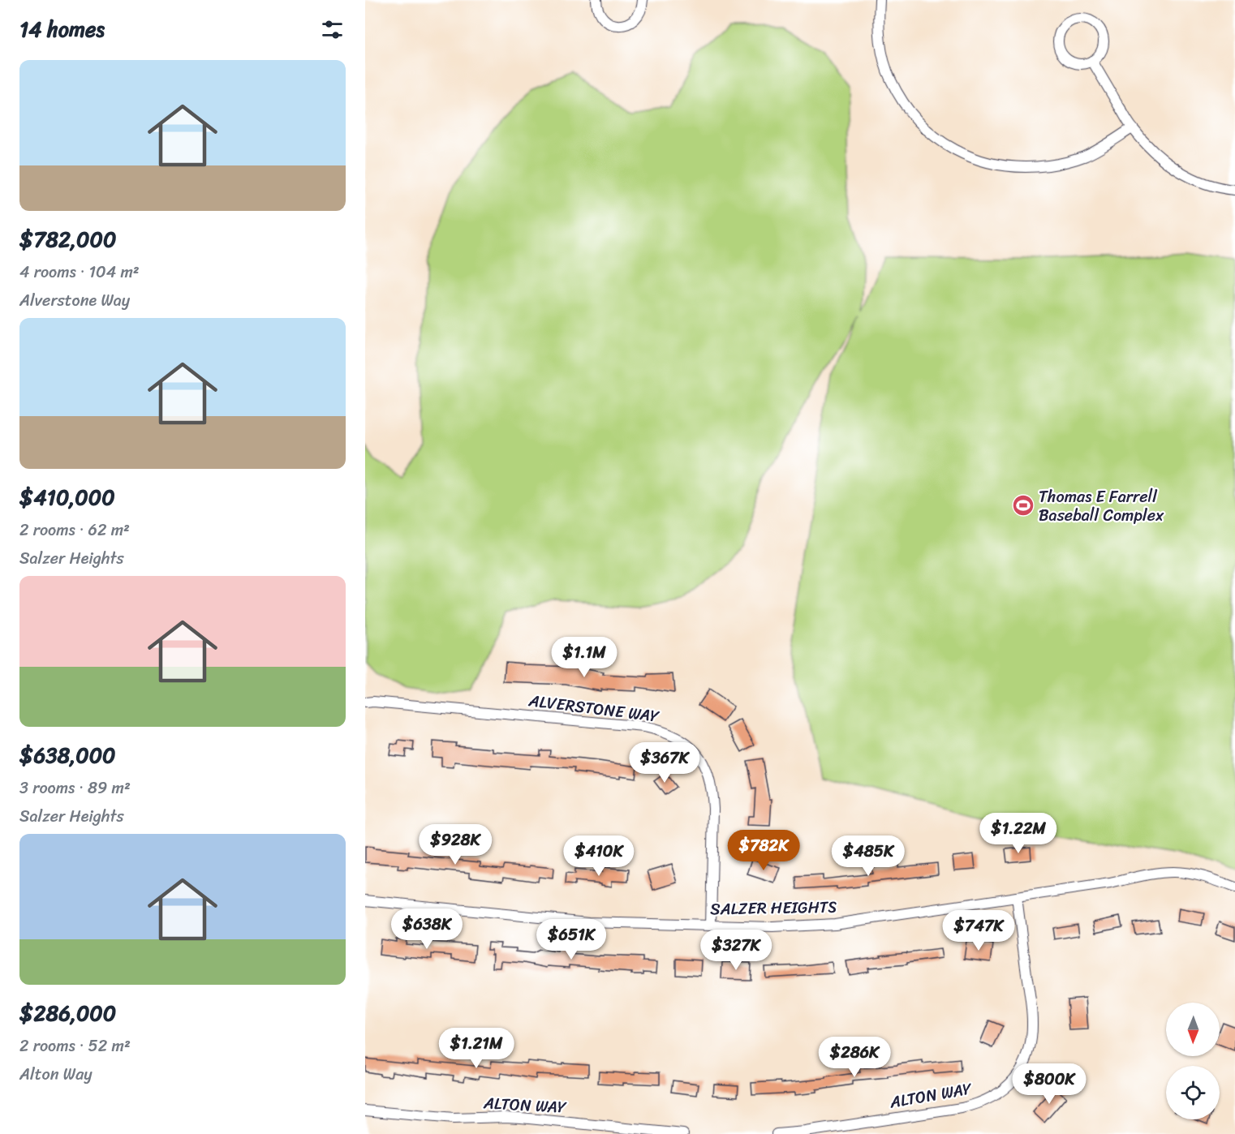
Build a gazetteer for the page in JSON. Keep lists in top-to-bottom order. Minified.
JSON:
{"streets":{"street":["ALVERSTONE WAY","SALZER HEIGHTS","ALTON WAY"]},"crossings":[["ALVERSTONE WAY","SALZER HEIGHTS"],["SALZER HEIGHTS","ALTON WAY"]],"places":{"sports":["Thomas E Farrell Baseball Complex"]},"north":"bottom","page":{"heading":"14 homes","list":[{"name":"$782,000","note":"4 rooms · 104 m² · Alverstone Way"},{"name":"$410,000","note":"2 rooms · 62 m² · Salzer Heights"},{"name":"$638,000","note":"3 rooms · 89 m² · Salzer Heights"},{"name":"$286,000","note":"2 rooms · 52 m² · Alton Way"}],"price":["$1.1M","$367K","$1.22M","$928K","$782K","$410K","$485K","$638K","$747K","$651K","$327K","$1.21M","$286K","$800K"]}}
